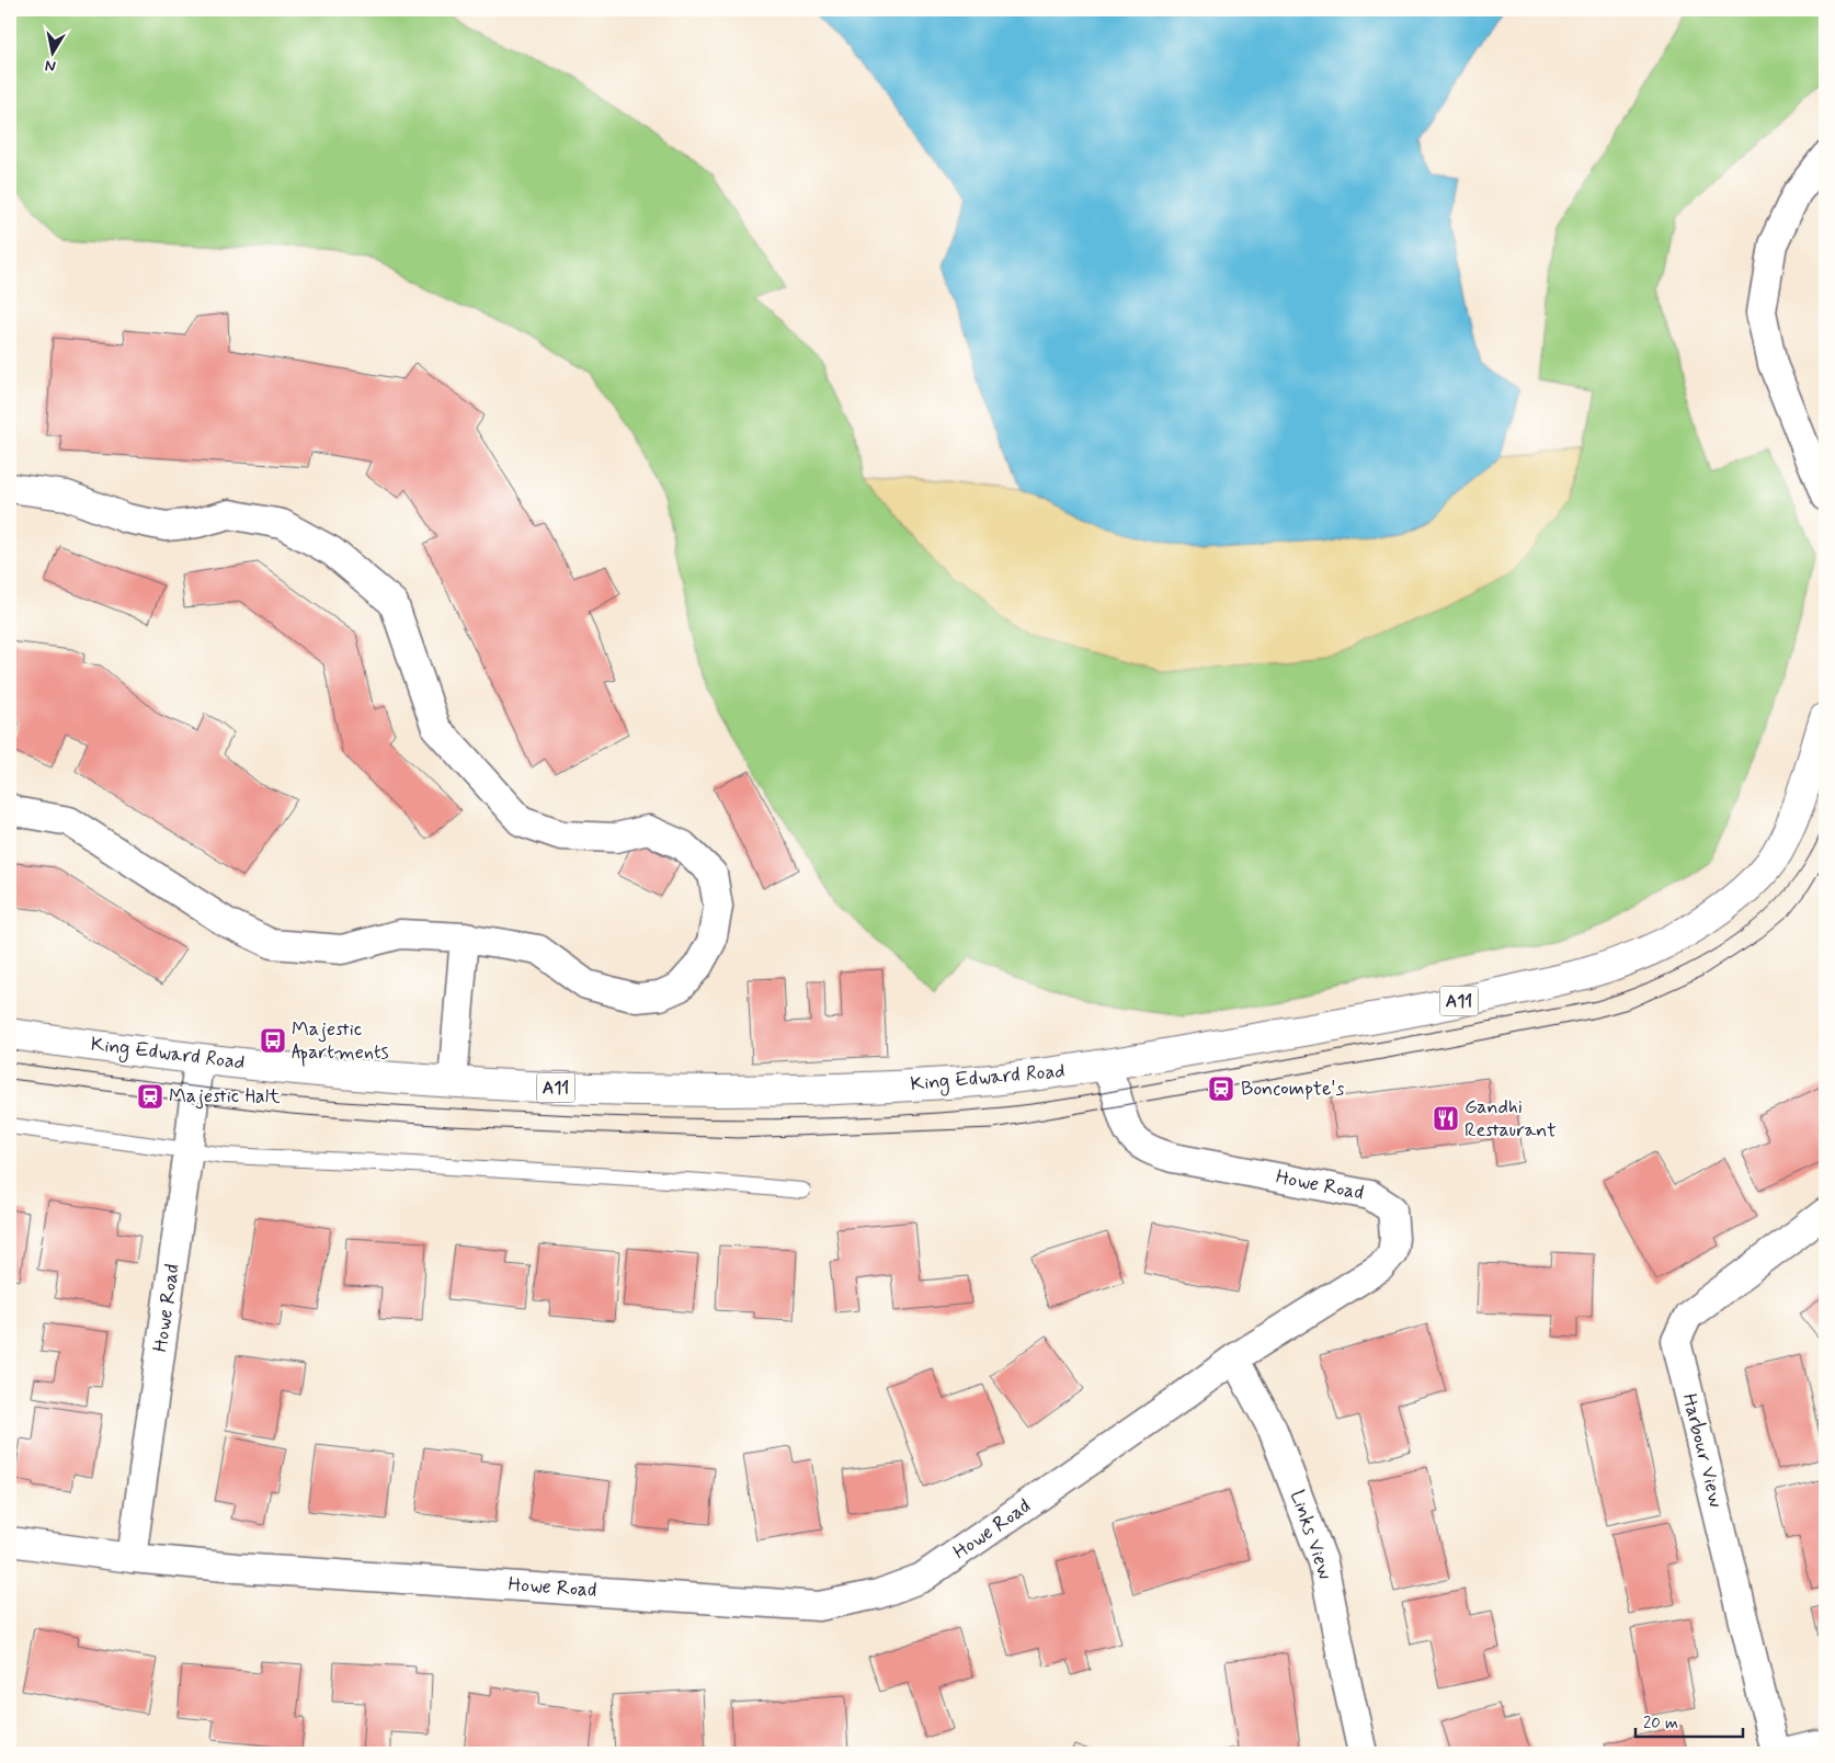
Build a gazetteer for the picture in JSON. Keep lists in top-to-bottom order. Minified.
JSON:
{"streets":{"main road":["A11","King Edward Road"],"street":["Howe Road","Harbour View","Links View"]},"crossings":[["King Edward Road","Howe Road"],["Howe Road","Links View"]],"places":{"bus stop":["Majestic Apartments"],"station":["Boncompte's","Majestic Halt"],"restaurant":["Gandhi Restaurant"]},"scale_bar":"20 m","north":"bottom"}
